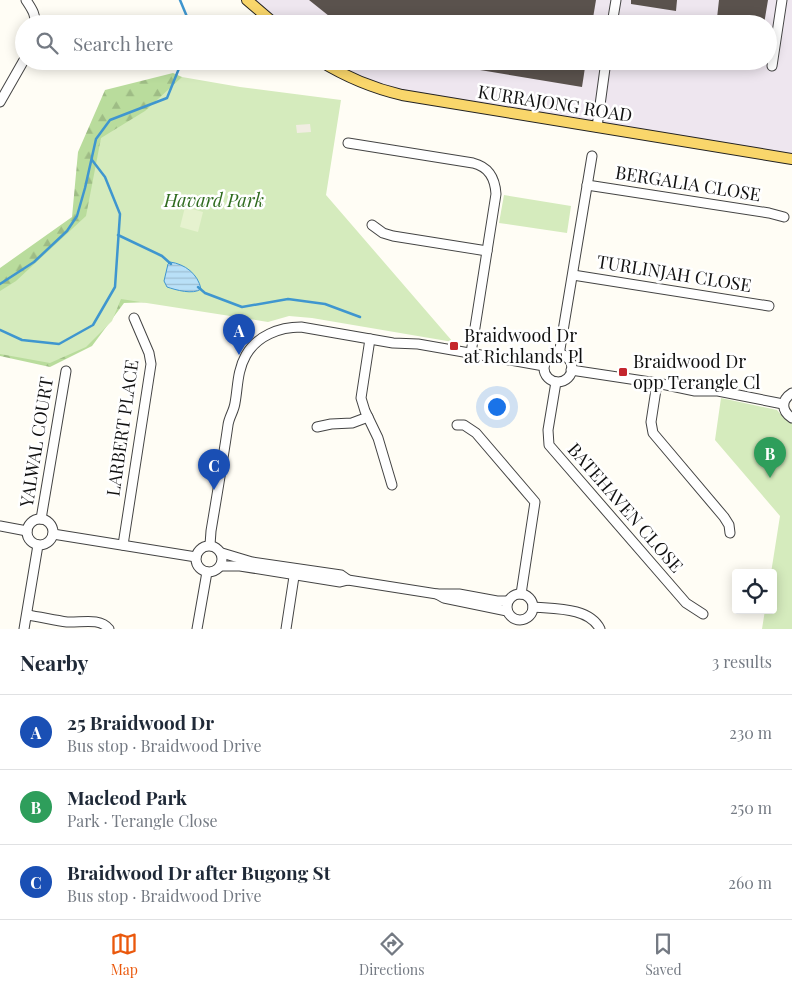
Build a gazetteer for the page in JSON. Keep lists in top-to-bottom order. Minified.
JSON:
{"streets":{"main road":["KURRAJONG ROAD"],"street":["BERGALIA CLOSE","TURLINJAH CLOSE","LARBERT PLACE","YALWAL COURT","BATEHAVEN CLOSE"]},"parks":["Havard Park"],"places":{"transit":["Braidwood Dr at Richlands Pl","Braidwood Dr opp Terangle Cl"]},"page":{"search":"Search here","pins":["A","B","C"],"heading":["Nearby","3 results"],"list":[{"mark":"A","name":"25 Braidwood Dr","note":"Bus stop · Braidwood Drive","value":"230 m"},{"mark":"B","name":"Macleod Park","note":"Park · Terangle Close","value":"250 m"},{"mark":"C","name":"Braidwood Dr after Bugong St","note":"Bus stop · Braidwood Drive","value":"260 m"}],"nav":["Map","Directions","Saved"]}}
